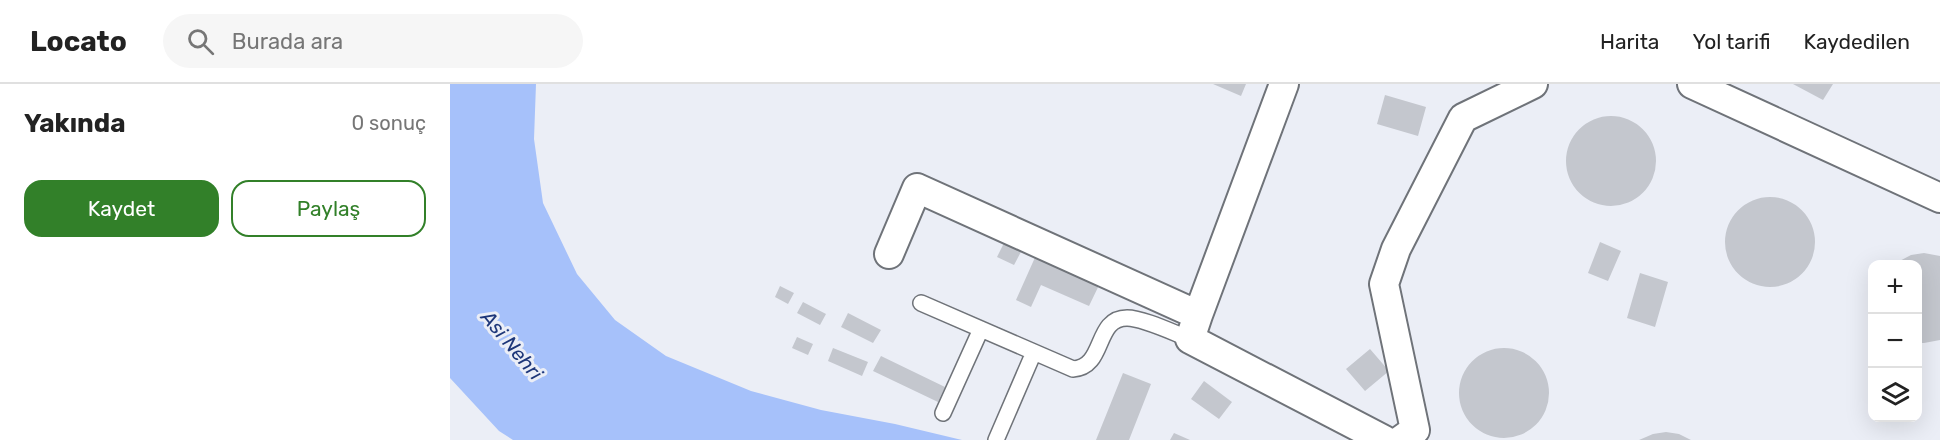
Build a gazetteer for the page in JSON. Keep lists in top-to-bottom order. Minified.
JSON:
{"water":["Asi Nehri"],"page":{"header":"Locato","search":"Burada ara","nav":["Harita","Yol tarifi","Kaydedilen"],"heading":["Yakında","0 sonuç"],"buttons":["Kaydet","Paylaş"],"map_buttons":["+","−"]}}
